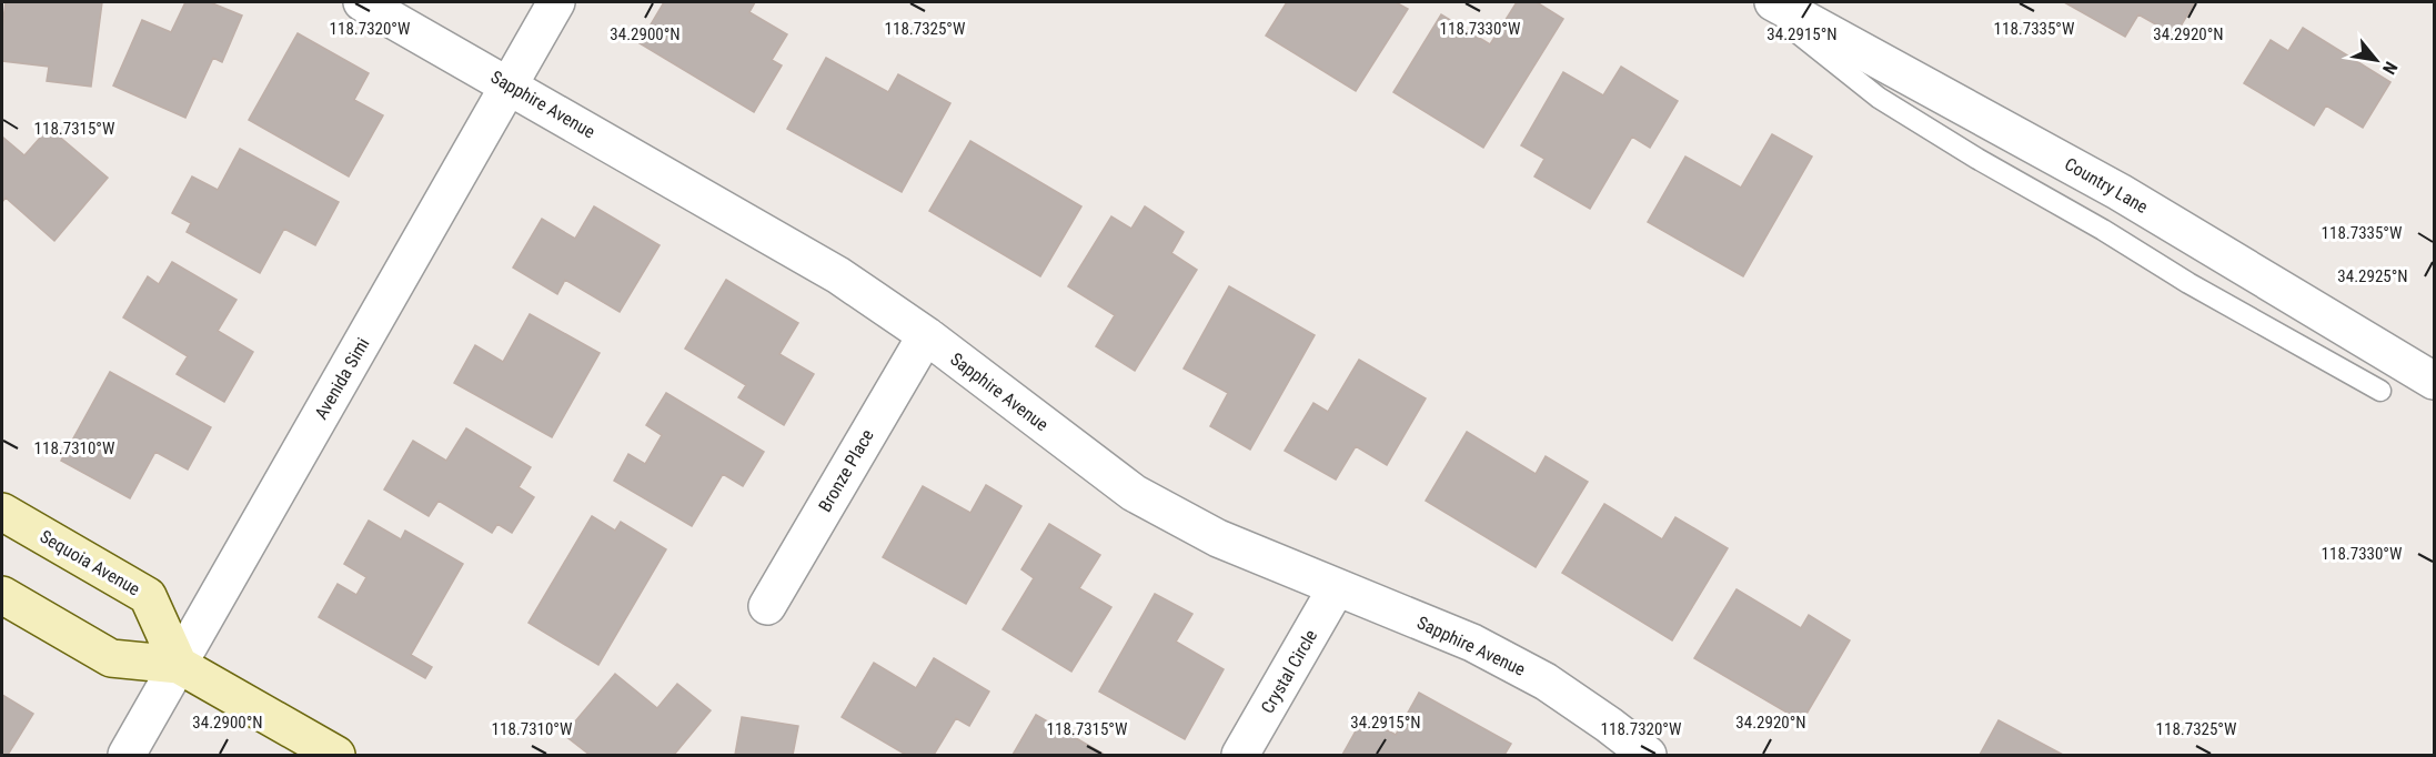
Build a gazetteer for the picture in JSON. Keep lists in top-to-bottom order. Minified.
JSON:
{"streets":{"street":["Sapphire Avenue","Country Lane","Avenida Simi","Bronze Place","Sequoia Avenue","Crystal Circle"]},"crossings":[["Sapphire Avenue","Avenida Simi"],["Sapphire Avenue","Bronze Place"],["Sapphire Avenue","Crystal Circle"],["Avenida Simi","Sequoia Avenue"]],"north":"bottom right","coordinates":["118.7320°W","118.7325°W","118.7330°W","118.7335°W","34.2900°N","34.2915°N","34.2920°N","118.7315°W","34.2925°N","118.7310°W"]}
